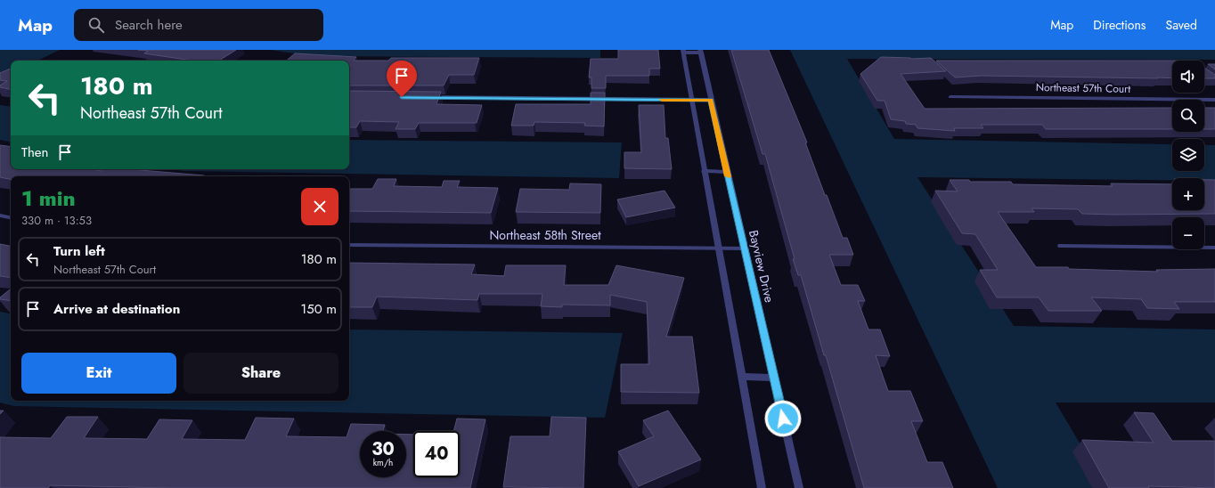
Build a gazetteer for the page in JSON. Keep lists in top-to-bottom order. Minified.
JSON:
{"streets":{"street":["Northeast 57th Court","Northeast 58th Street","Bayview Drive"]},"crossings":[["Northeast 58th Street","Bayview Drive"]],"page":{"header":"Map","search":"Search here","nav":["Map","Directions","Saved"],"map_buttons":["+","−"],"turn":["180 m","Northeast 57th Court"],"then":"Then","heading":["1 min","330 m · 13:53"],"list":[{"name":"Turn left","note":"Northeast 57th Court","value":"180 m"},{"name":"Arrive at destination","value":"150 m"}],"buttons":["Exit","Share"],"speed":"30 km/h","limit":"40"}}
